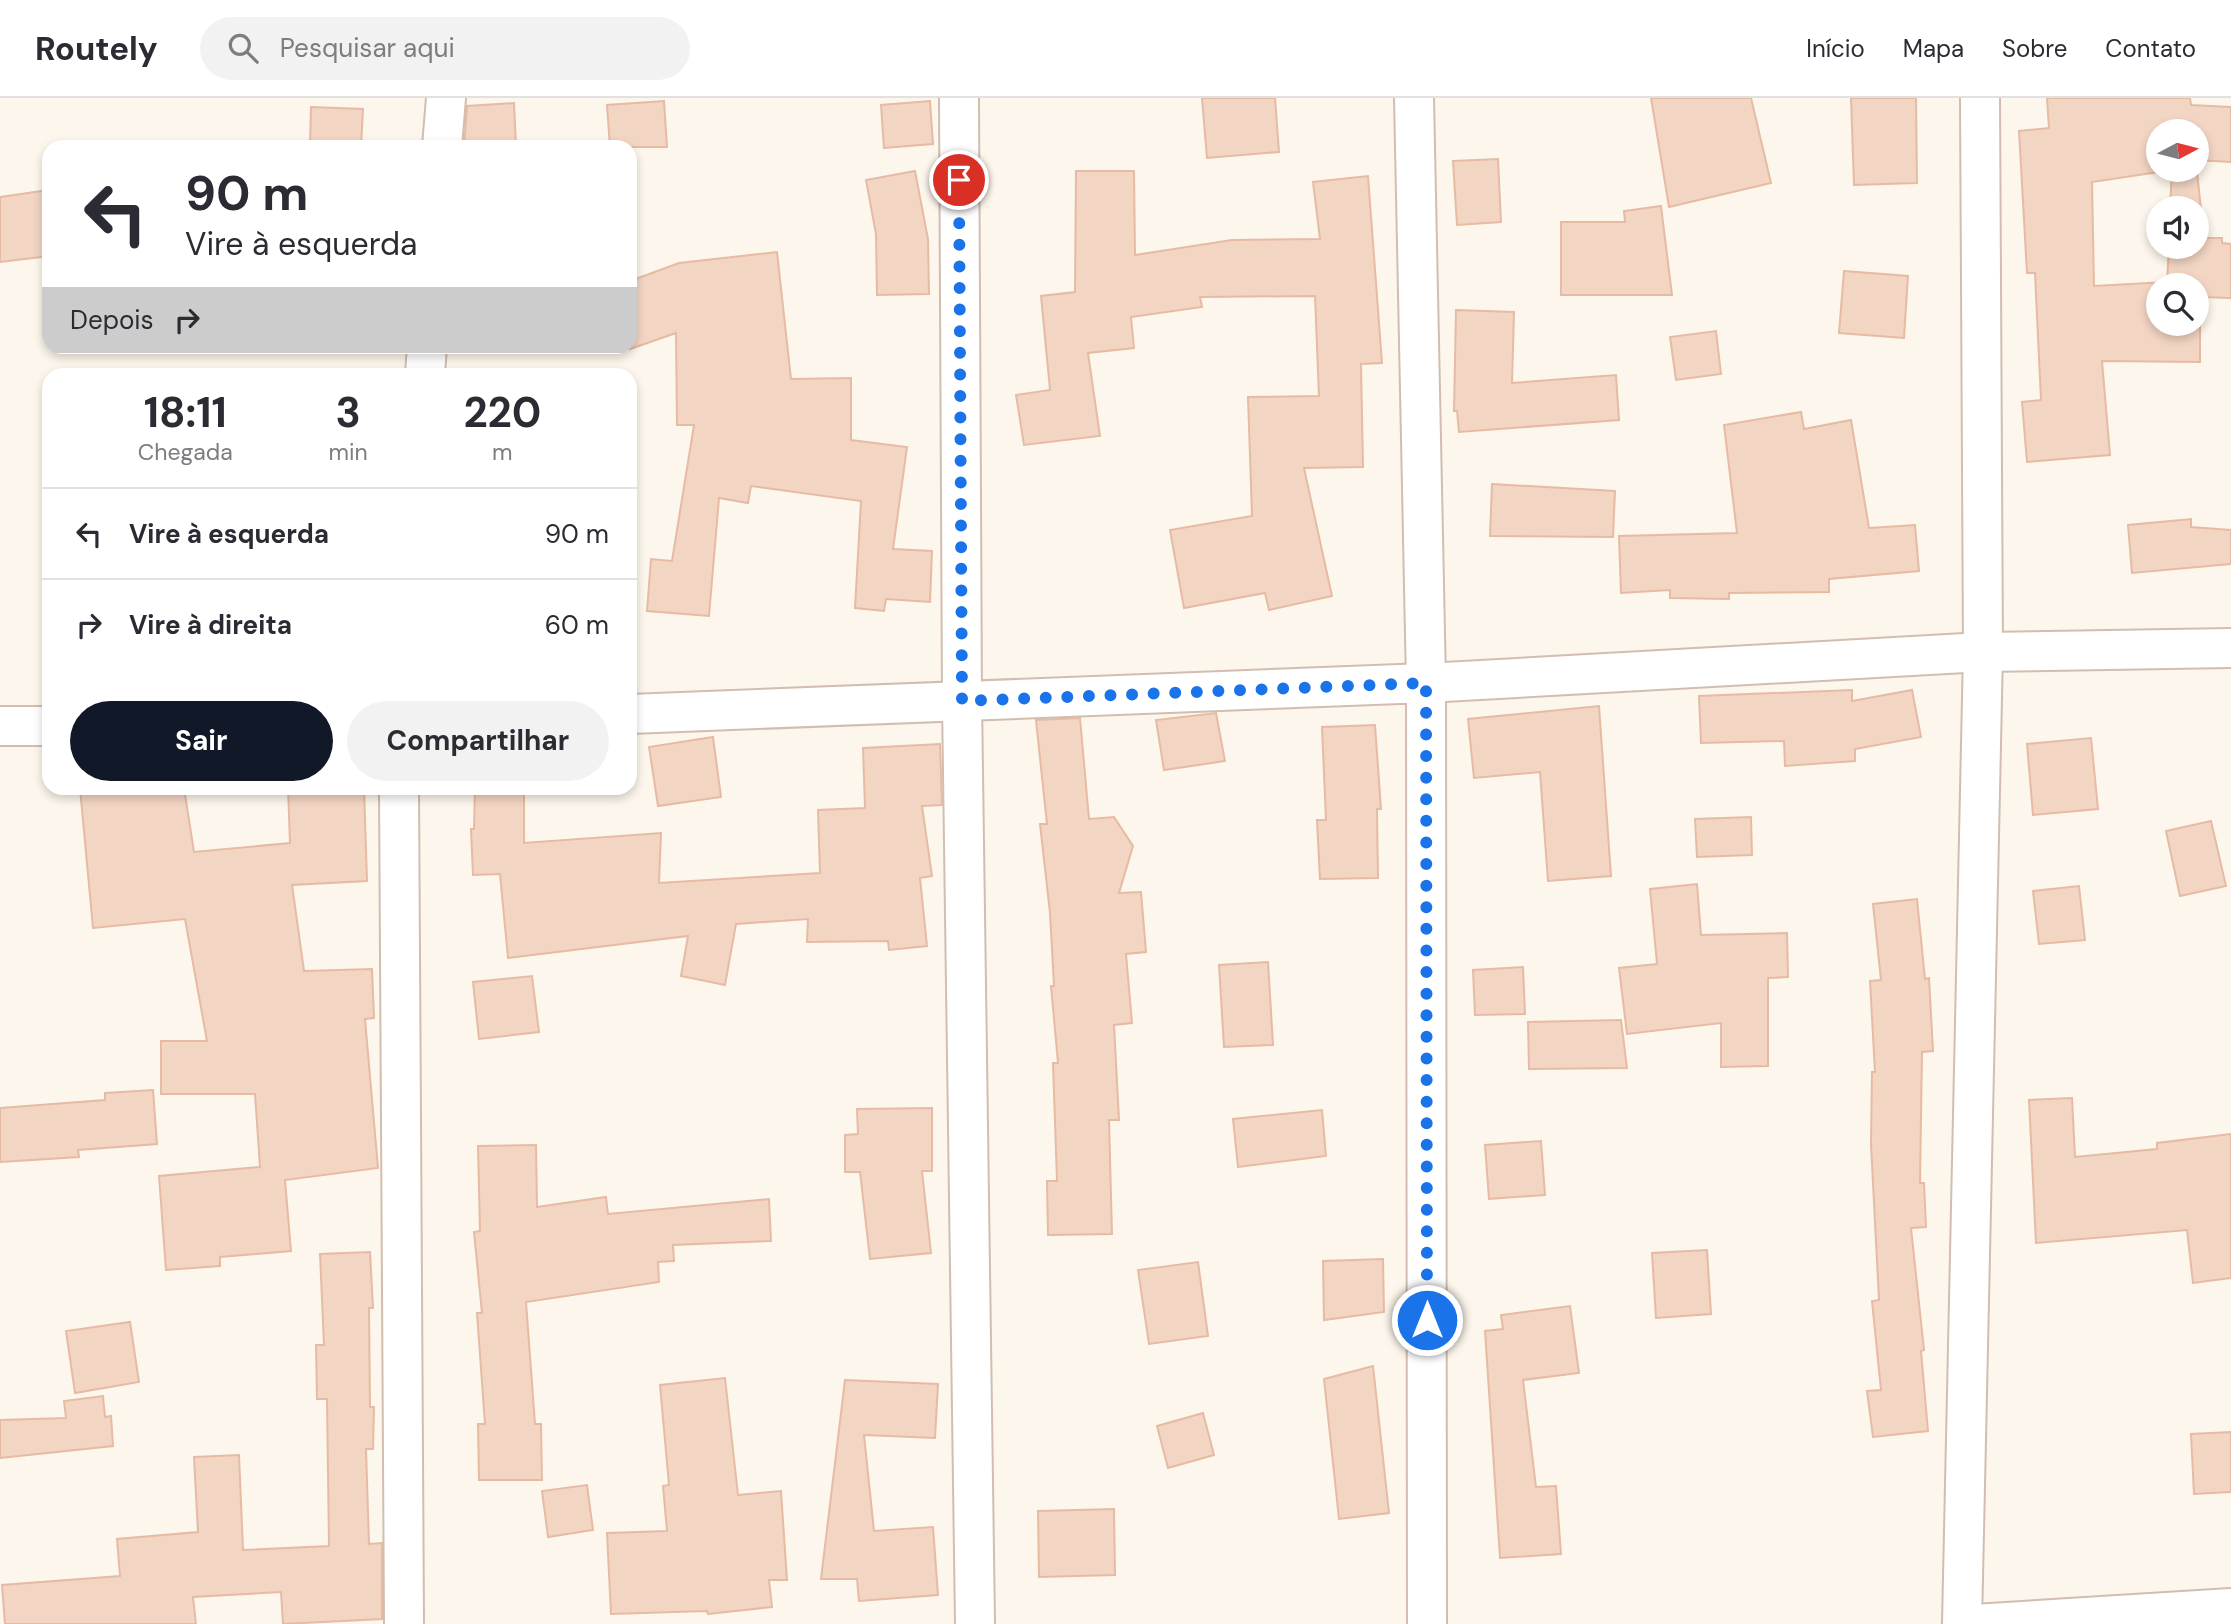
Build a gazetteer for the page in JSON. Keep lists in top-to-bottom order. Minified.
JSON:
{"north":"right","page":{"header":"Routely","search":"Pesquisar aqui","nav":["Início","Mapa","Sobre","Contato"],"turn":["90 m","Vire à esquerda"],"then":"Depois","eta":["18:11","Chegada","3","min","220","m"],"list":[{"name":"Vire à esquerda","value":"90 m"},{"name":"Vire à direita","value":"60 m"}],"buttons":["Sair","Compartilhar"]}}
